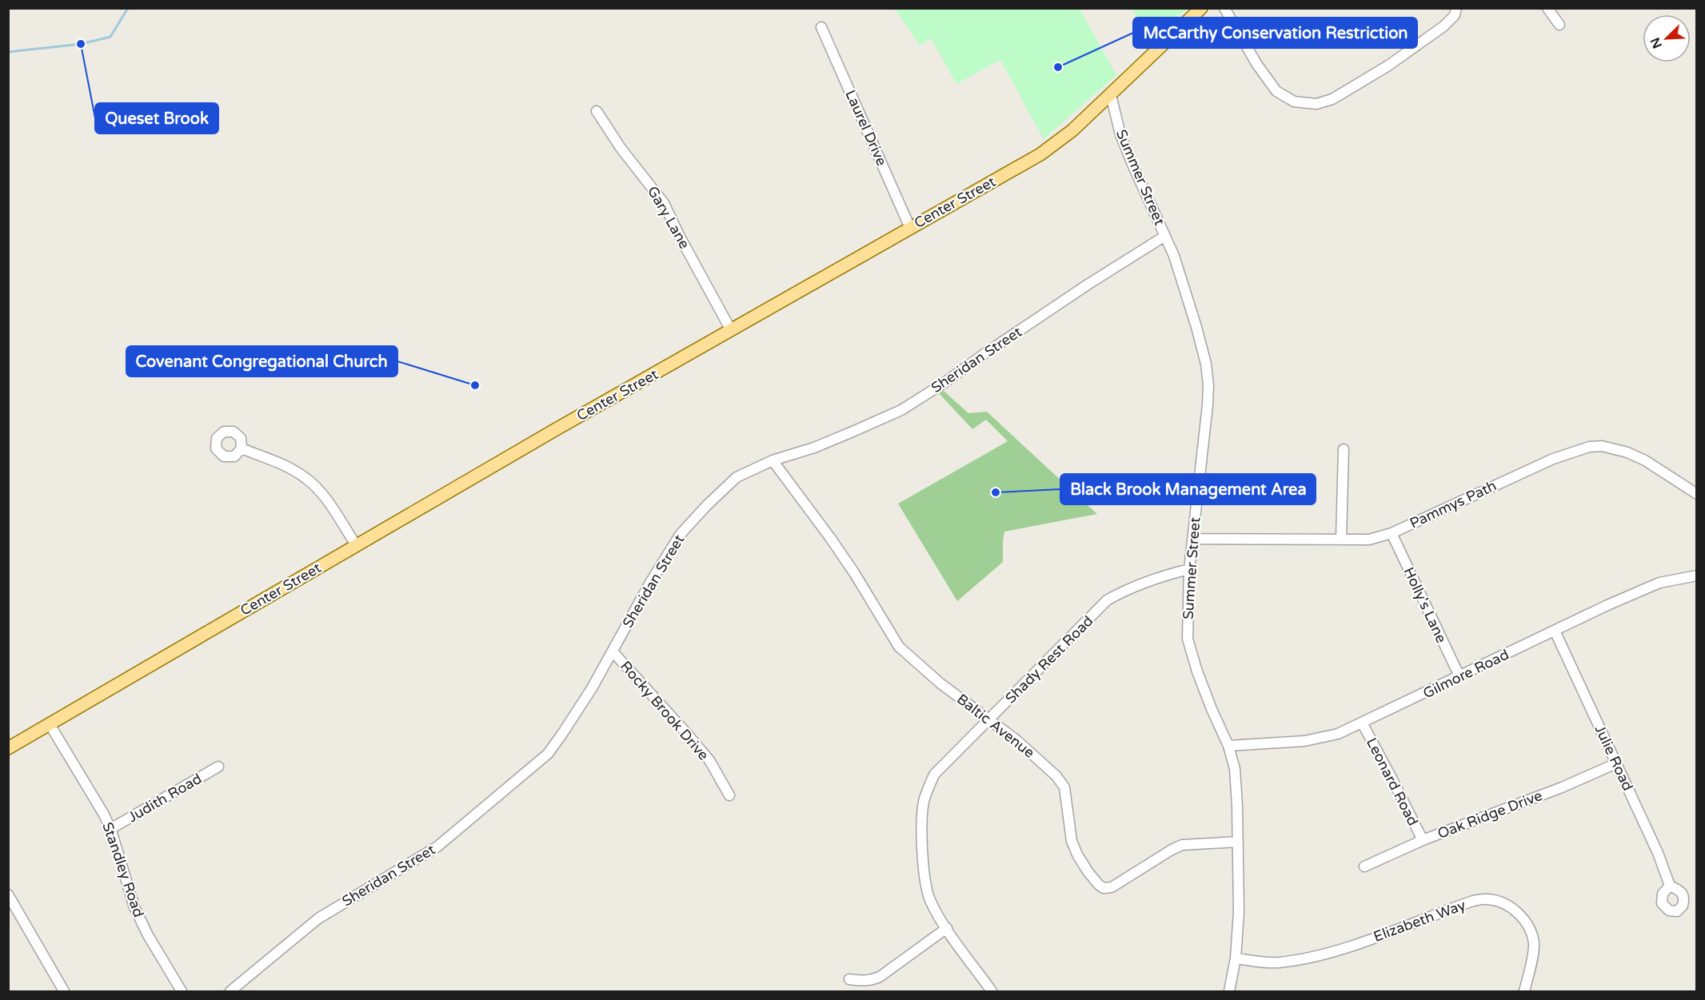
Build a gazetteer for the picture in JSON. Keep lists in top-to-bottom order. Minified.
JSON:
{"streets":{"main road":["Center Street"],"street":["Laurel Drive","Summer Street","Gary Lane","Sheridan Street","Pammys Path","Holly's Lane","Shady Rest Road","Gilmore Road","Rocky Brook Drive","Baltic Avenue","Julie Road","Leonard Road","Judith Road","Oak Ridge Drive","Standley Road","Elizabeth Way"]},"crossings":[["Laurel Drive","Center Street"],["Summer Street","Center Street"],["Summer Street","Sheridan Street"],["Summer Street","Pammys Path"],["Summer Street","Shady Rest Road"],["Summer Street","Gilmore Road"],["Summer Street","Baltic Avenue"],["Summer Street","Elizabeth Way"],["Center Street","Gary Lane"],["Center Street","Standley Road"],["Sheridan Street","Rocky Brook Drive"],["Sheridan Street","Baltic Avenue"],["Pammys Path","Holly's Lane"],["Holly's Lane","Gilmore Road"],["Shady Rest Road","Baltic Avenue"],["Gilmore Road","Julie Road"],["Gilmore Road","Leonard Road"],["Julie Road","Oak Ridge Drive"],["Leonard Road","Oak Ridge Drive"],["Judith Road","Standley Road"]],"places":["Queset Brook","McCarthy Conservation Restriction","Covenant Congregational Church","Black Brook Management Area"],"north":"bottom left"}
